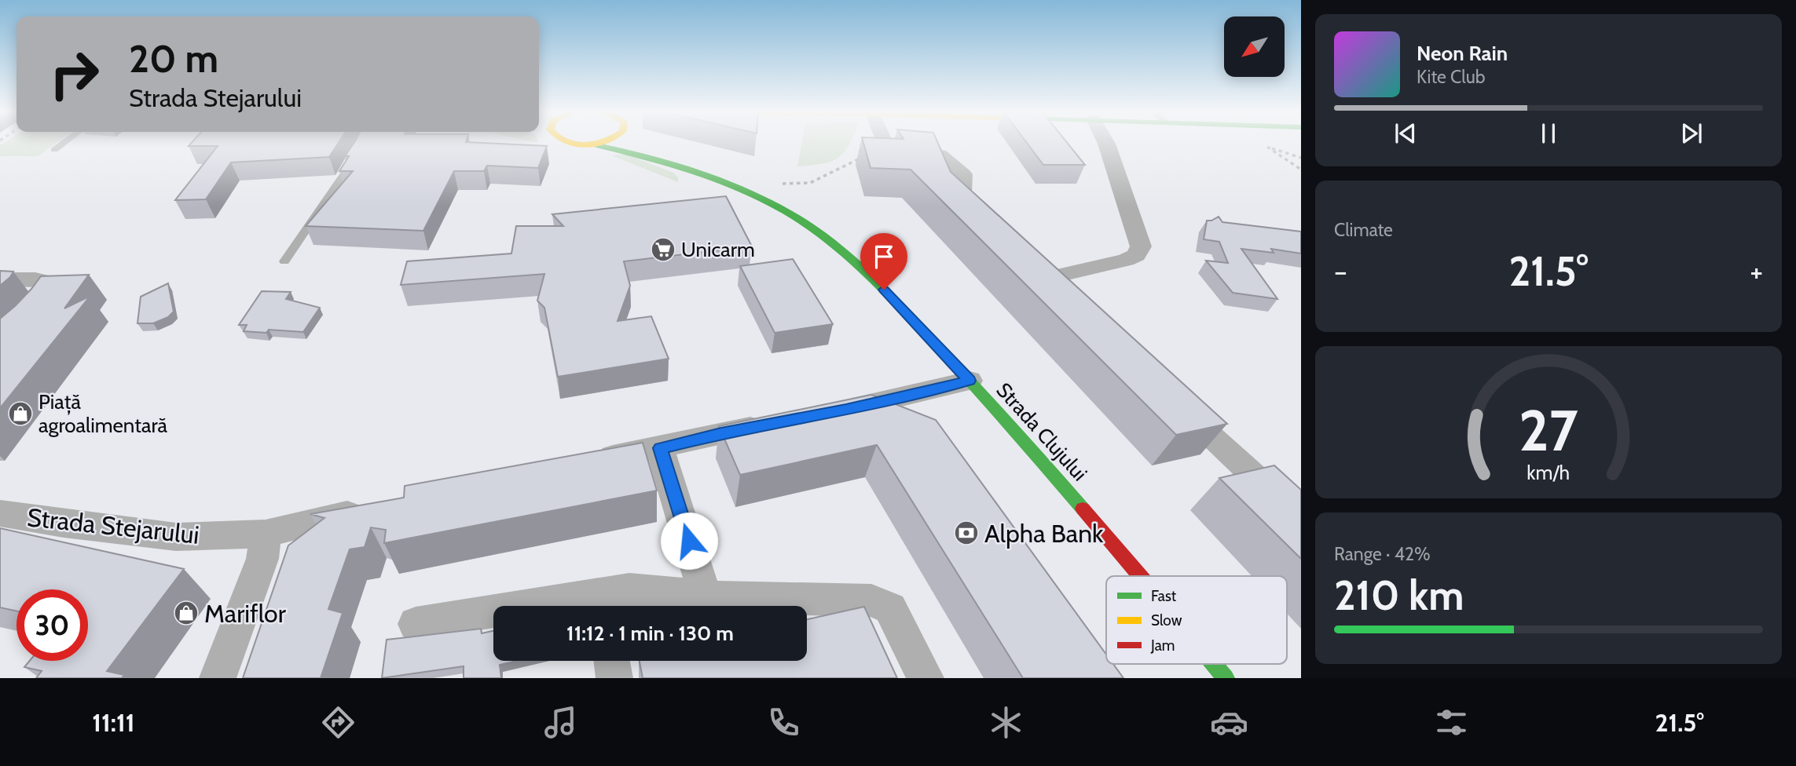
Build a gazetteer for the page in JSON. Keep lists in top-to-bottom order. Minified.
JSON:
{"streets":{"main road":["Strada Clujului"],"street":["Strada Stejarului"]},"places":{"supermarket":["Unicarm"],"shop":["Piață agroalimentară","Mariflor"],"bank":["Alpha Bank"]},"legend":["Fast","Slow","Jam"],"north":"bottom left","page":{"turn":["20 m","Strada Stejarului"],"song":["Neon Rain","Kite Club"],"tile":["Climate",["Range · 42%","210 km"]],"heat":["−","21.5°","+"],"limit":"30","trip":"11:12 · 1 min · 130 m","tabs":["11:11","21.5°"],"gauge":["27","km/h"]}}
